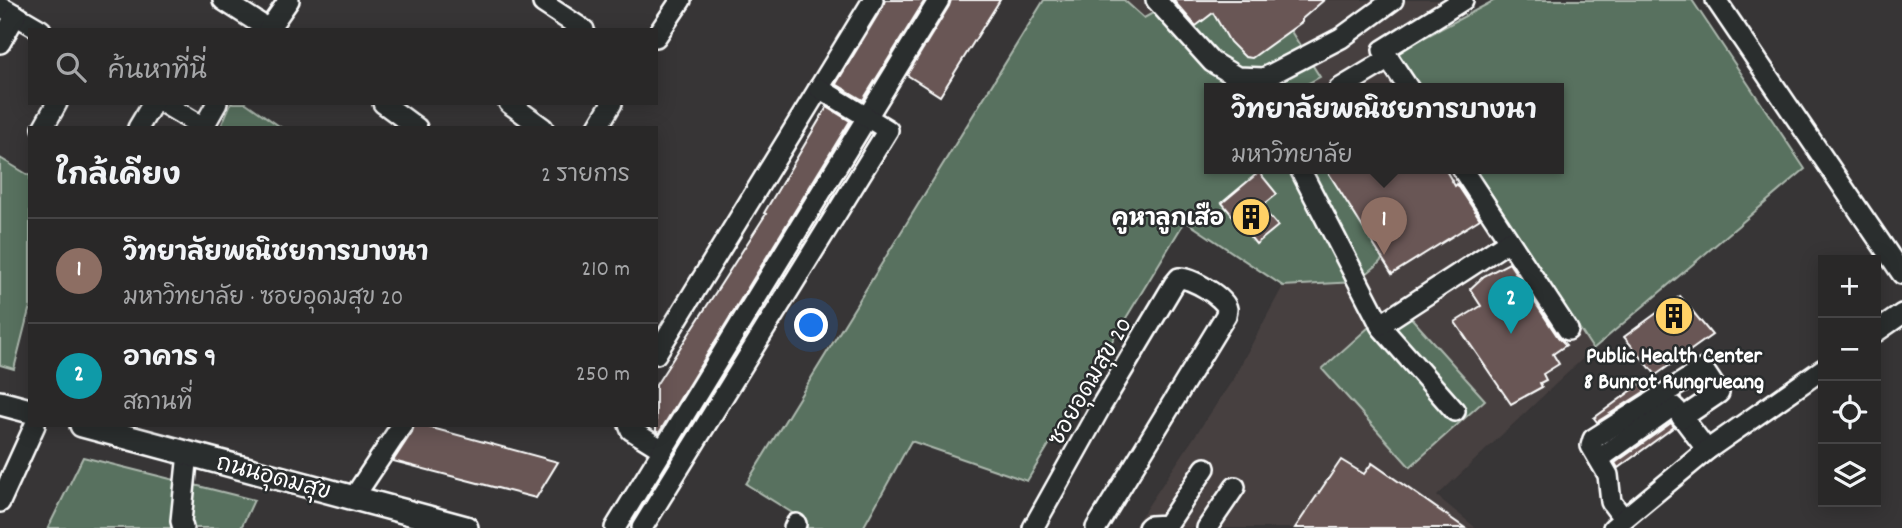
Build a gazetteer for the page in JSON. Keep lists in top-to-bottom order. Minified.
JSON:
{"streets":{"main road":["ถนนอุดมสุข"],"street":["ซอยอุดมสุข 20"]},"places":{"building":["คูหาลูกเสือ","Public Health Center 8 Bunrot Rungrueang"]},"page":{"search":"ค้นหาที่นี่","popup":["วิทยาลัยพณิชยการบางนา","มหาวิทยาลัย"],"heading":["ใกล้เคียง","2 รายการ"],"pins":["1","2"],"list":[{"mark":"1","name":"วิทยาลัยพณิชยการบางนา","note":"มหาวิทยาลัย · ซอยอุดมสุข 20","value":"210 m"},{"mark":"2","name":"อาคาร 9","note":"สถานที่","value":"250 m"}],"map_buttons":["+","−"]}}
